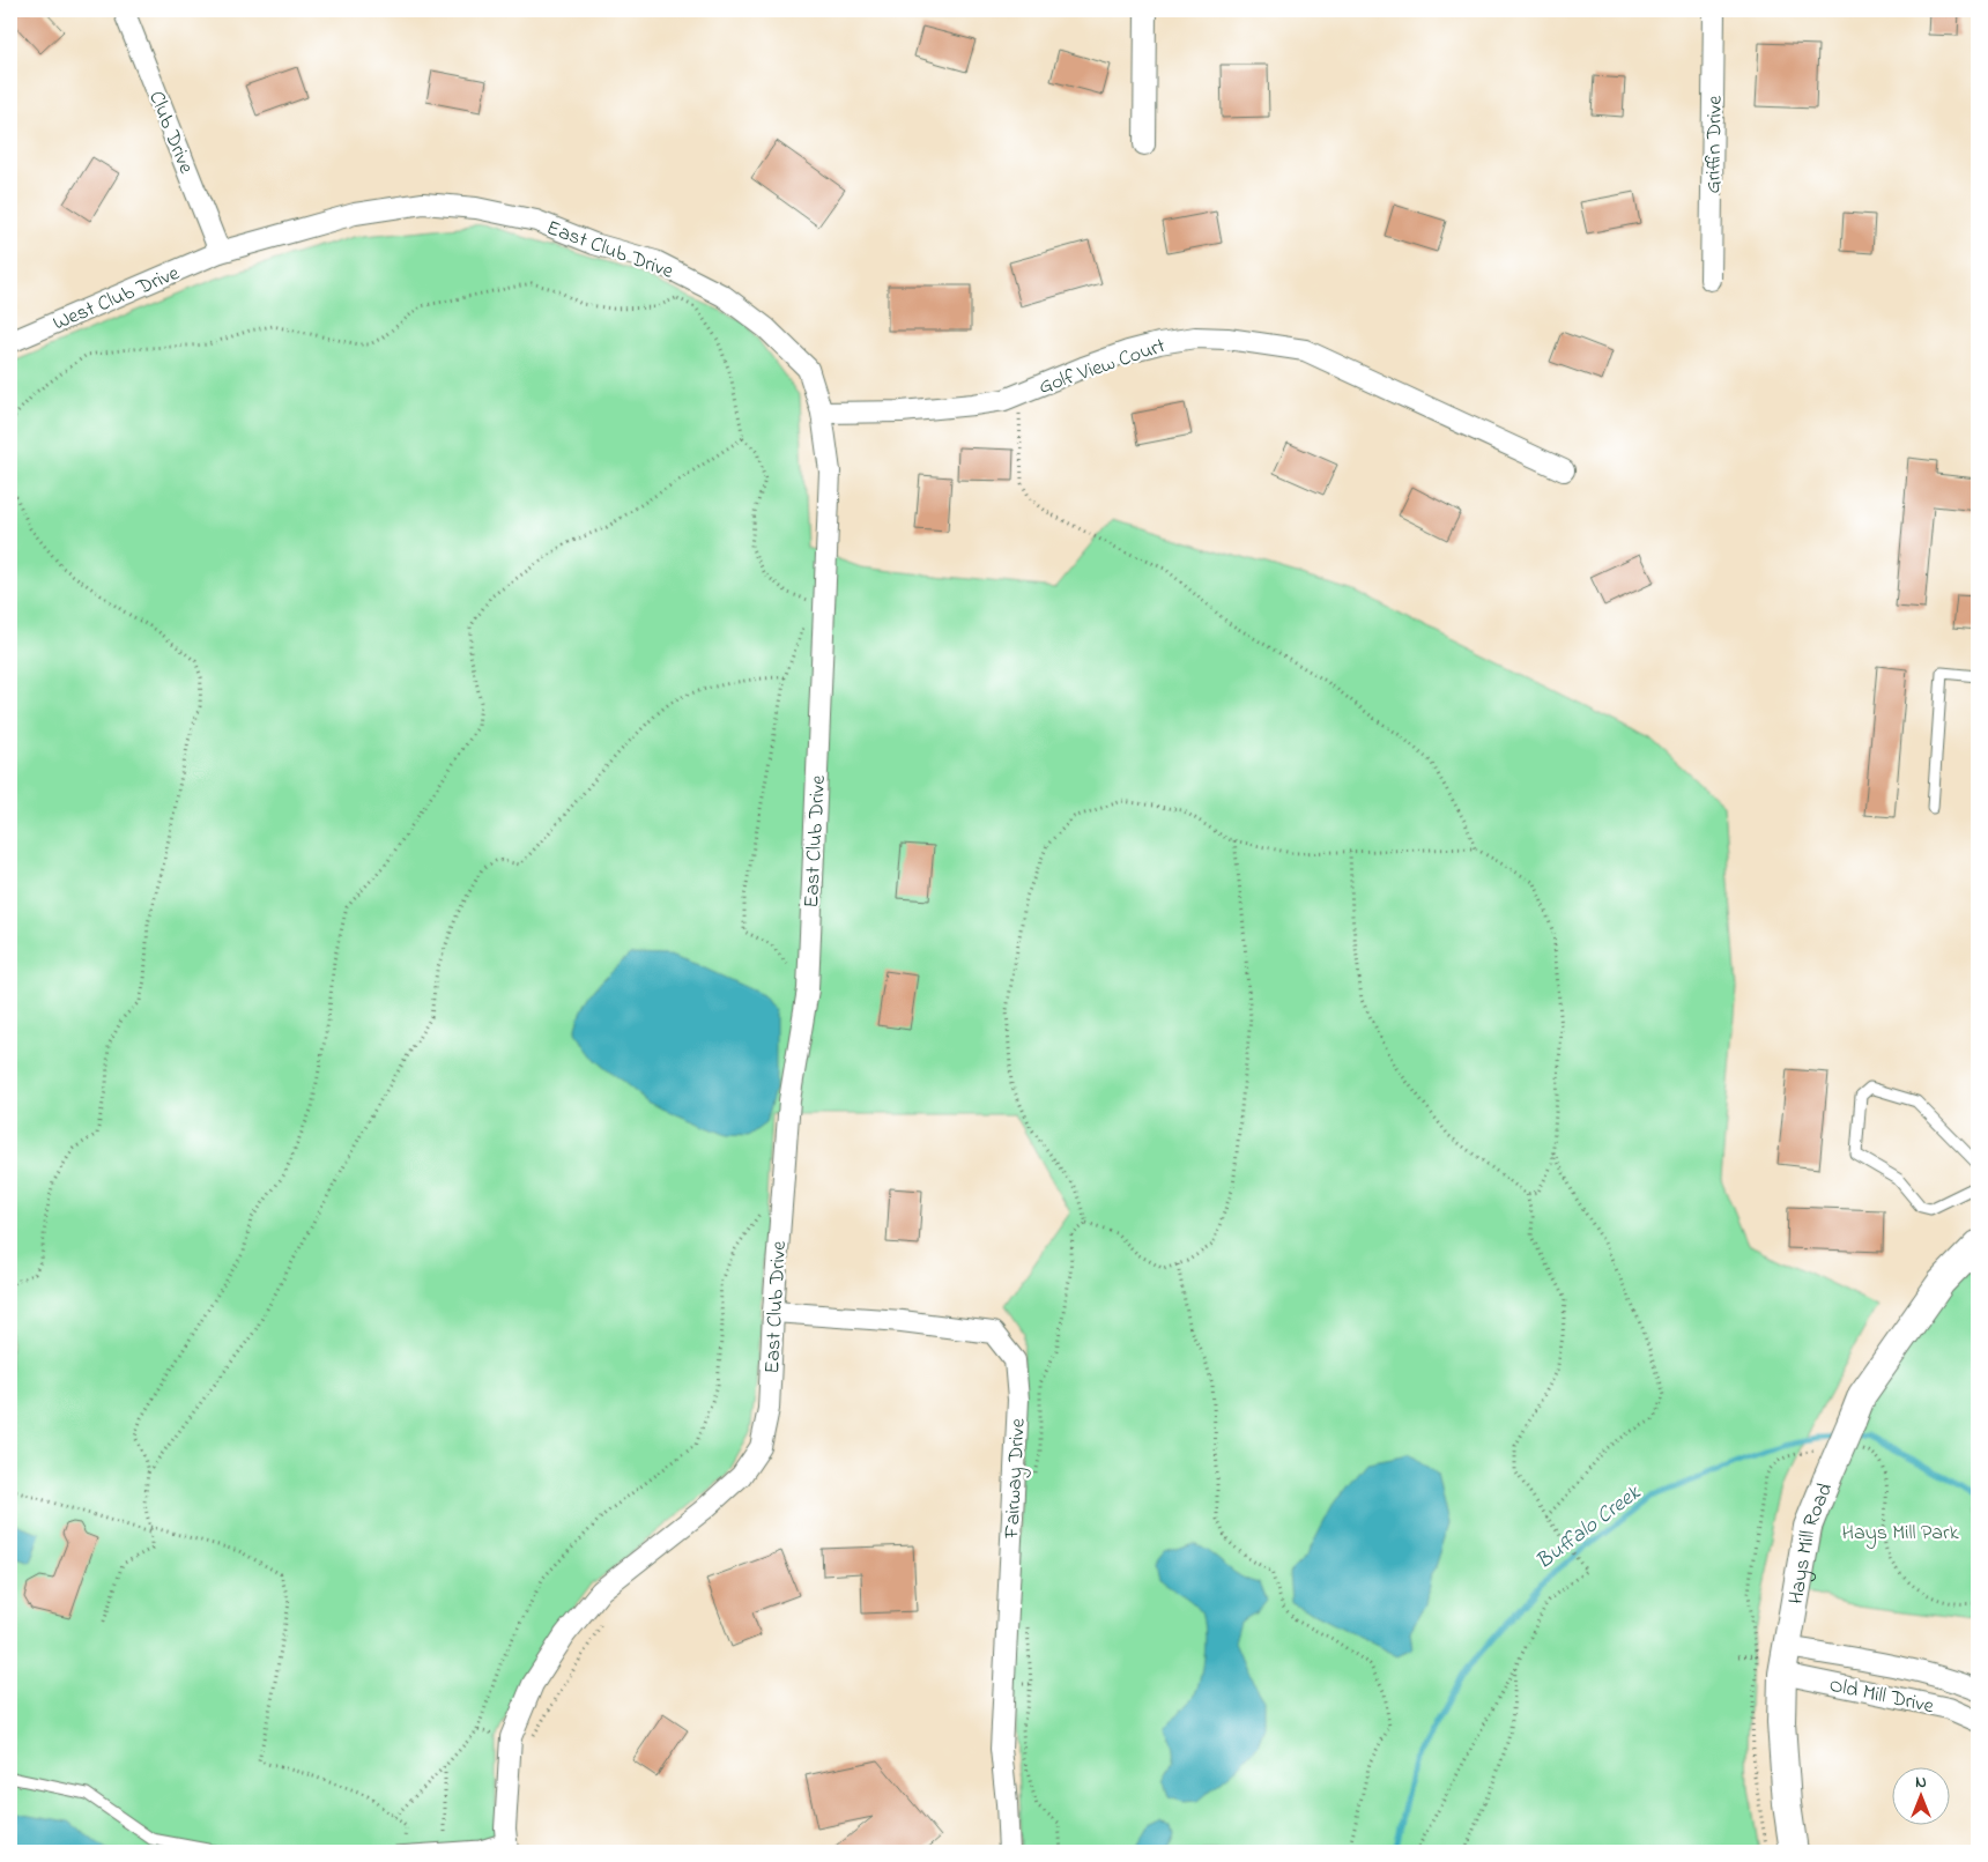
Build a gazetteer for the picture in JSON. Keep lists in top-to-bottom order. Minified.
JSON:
{"streets":{"street":["Club Drive","Griffin Drive","East Club Drive","West Club Drive","Golf View Court","Fairway Drive","Hays Mill Road","Old Mill Drive"]},"crossings":[["Club Drive","East Club Drive"],["Club Drive","West Club Drive"],["East Club Drive","West Club Drive"],["East Club Drive","Golf View Court"],["East Club Drive","Fairway Drive"],["Hays Mill Road","Old Mill Drive"]],"water":["Buffalo Creek"],"parks":["Hays Mill Park"],"north":"top"}
